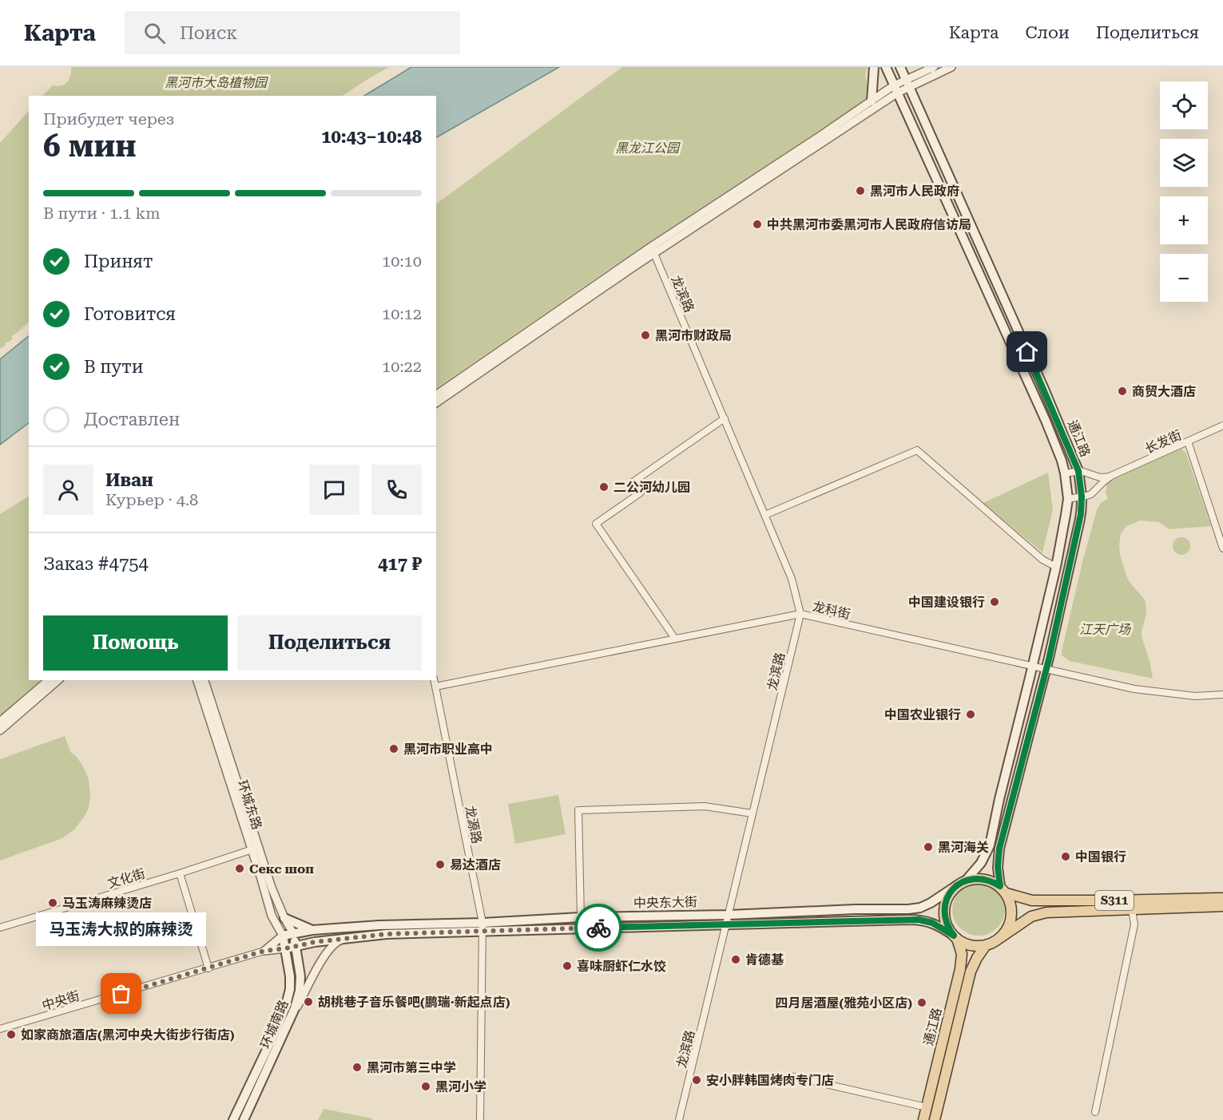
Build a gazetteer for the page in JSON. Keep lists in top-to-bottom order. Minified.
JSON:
{"streets":{"main road":["通江路","S311","中央东大街","环城南路"],"street":["龙滨路","长发街","龙科街","环城东路","龙源路","文化街","中央街"]},"crossings":[["龙滨路","龙科街"],["龙滨路","中央东大街"],["通江路","长发街"],["通江路","龙科街"],["通江路","S311"],["通江路","中央东大街"],["龙科街","龙源路"],["环城东路","文化街"],["环城东路","中央东大街"],["环城东路","环城南路"],["龙源路","中央东大街"],["S311","中央东大街"],["中央东大街","环城南路"]],"parks":["黑河市大岛植物园","黑龙江公园","江天广场"],"places":["黑河市人民政府","中共黑河市委黑河市人民政府信访局","黑河市财政局","商贸大酒店","二公河幼儿园","中国建设银行","中国农业银行","黑河市职业高中","黑河海关","中国银行","易达酒店","Секс шоп","马玉涛麻辣烫店","肯德基","喜味厨虾仁水饺","马玉涛大叔的麻辣烫","胡桃巷子音乐餐吧(鹏瑞·新起点店)","四月居酒屋(雅苑小区店)","如家商旅酒店(黑河中央大街步行街店)","黑河市第三中学","安小胖韩国烤肉专门店","黑河小学"],"page":{"header":"Карта","search":"Поиск","nav":["Карта","Слои","Поделиться"],"map_buttons":["+","−"],"heading":["6 мин","Прибудет через","10:43–10:48"],"panel":["Иван","Курьер · 4.8","Заказ #4754","417 ₽"],"bar":"В пути · 1.1 km","list":[["Принят","10:10"],["Готовится","10:12"],["В пути","10:22"],"Доставлен"],"buttons":["Помощь","Поделиться"],"bubble":"马玉涛大叔的麻辣烫"}}
